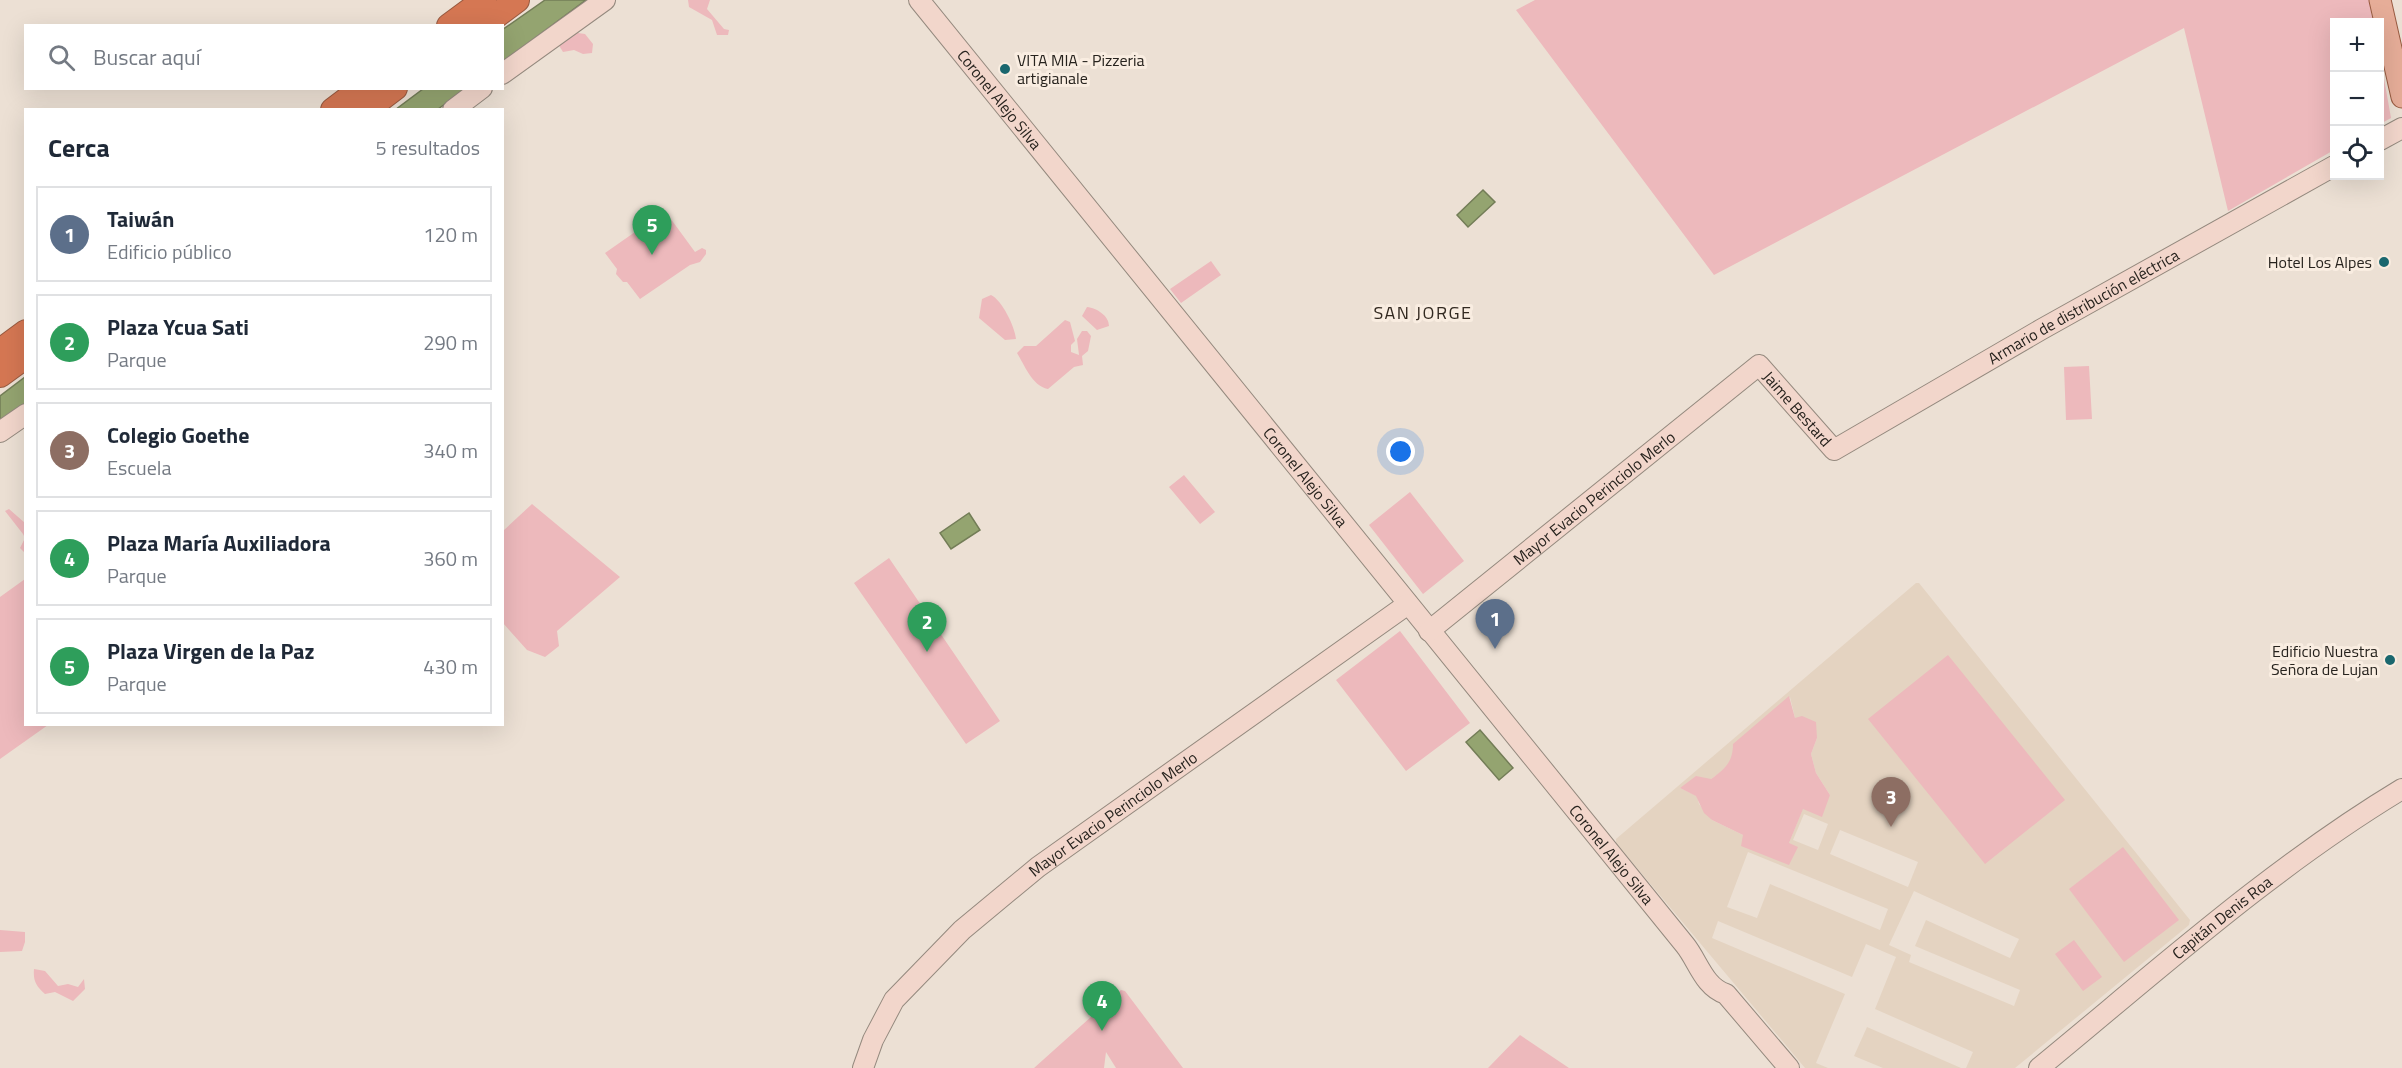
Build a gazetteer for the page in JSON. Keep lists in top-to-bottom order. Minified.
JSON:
{"streets":{"main road":["Coronel Alejo Silva","Armario de distribución eléctrica","Jaime Bestard","Mayor Evacio Perinciolo Merlo","Capitán Denis Roa"]},"crossings":[["Coronel Alejo Silva","Mayor Evacio Perinciolo Merlo"],["Armario de distribución eléctrica","Jaime Bestard"],["Jaime Bestard","Mayor Evacio Perinciolo Merlo"]],"districts":["SAN JORGE"],"places":["VITA MIA - Pizzeria artigianale","Hotel Los Alpes","Edificio Nuestra Señora de Lujan"],"page":{"map_buttons":["+","−"],"search":"Buscar aquí","heading":["Cerca","5 resultados"],"list":[{"mark":"1","name":"Taiwán","note":"Edificio público","value":"120 m"},{"mark":"2","name":"Plaza Ycua Sati","note":"Parque","value":"290 m"},{"mark":"3","name":"Colegio Goethe","note":"Escuela","value":"340 m"},{"mark":"4","name":"Plaza María Auxiliadora","note":"Parque","value":"360 m"},{"mark":"5","name":"Plaza Virgen de la Paz","note":"Parque","value":"430 m"}],"pins":["5","1","2","3","4"]}}
